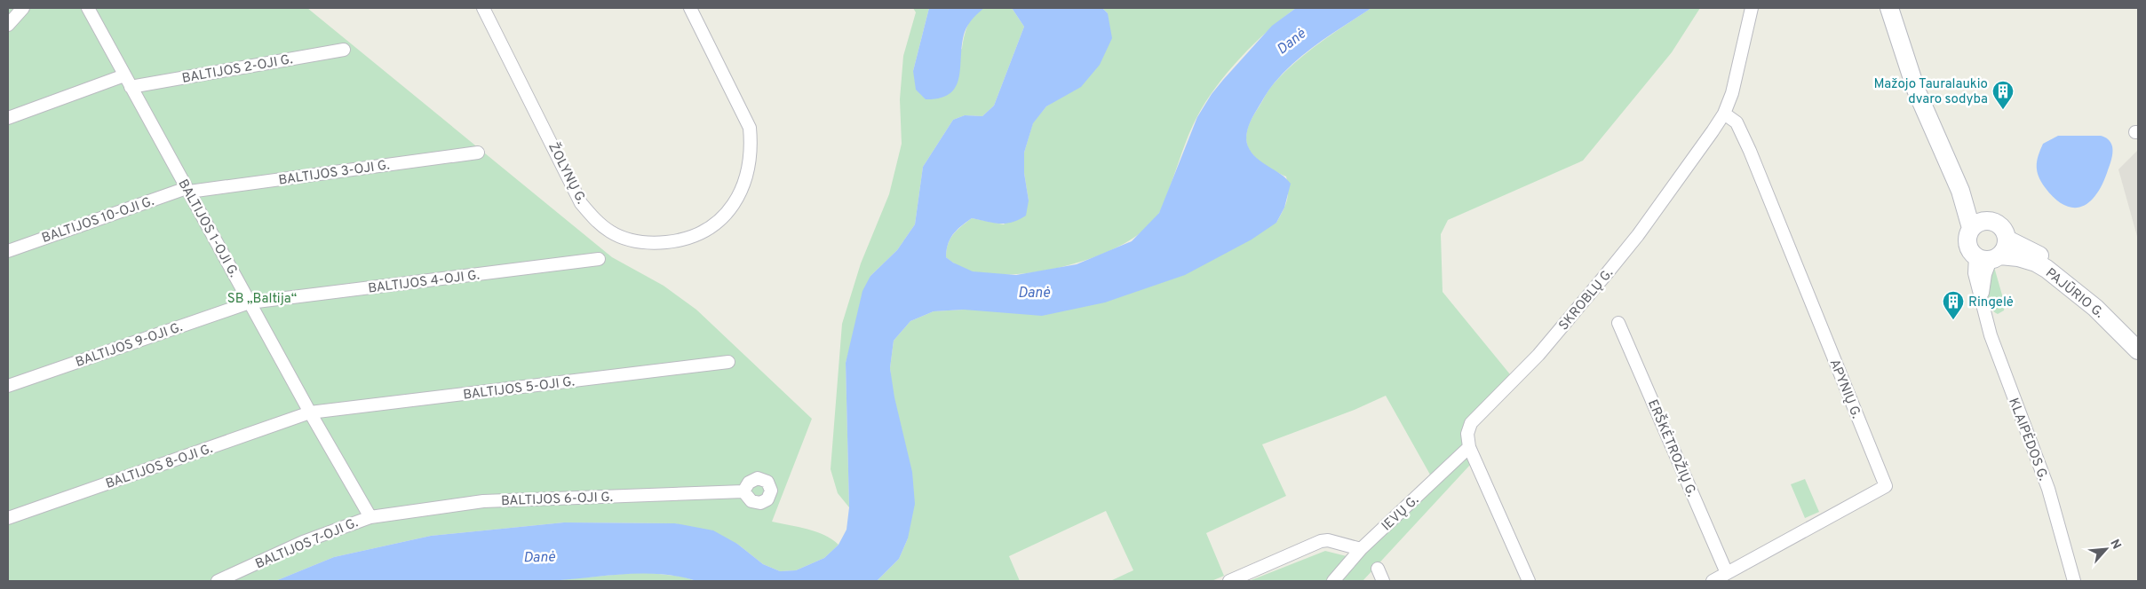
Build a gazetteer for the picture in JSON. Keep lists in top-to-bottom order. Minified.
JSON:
{"streets":{"main road":["PAJŪRIO G."],"street":["BALTIJOS 2-OJI G.","BALTIJOS 3-OJI G.","ŽOLYNŲ G.","BALTIJOS 10-OJI G.","BALTIJOS 1-OJI G.","BALTIJOS 4-OJI G.","SKROBLŲ G.","BALTIJOS 9-OJI G.","BALTIJOS 5-OJI G.","APYNIŲ G.","KLAIPĖDOS G.","ERŠKĖTROŽIŲ G.","BALTIJOS 8-OJI G.","BALTIJOS 6-OJI G.","IEVŲ G.","BALTIJOS 7-OJI G."]},"crossings":[["BALTIJOS 2-OJI G.","BALTIJOS 1-OJI G."],["BALTIJOS 3-OJI G.","BALTIJOS 10-OJI G."],["BALTIJOS 3-OJI G.","BALTIJOS 1-OJI G."],["BALTIJOS 10-OJI G.","BALTIJOS 1-OJI G."],["BALTIJOS 1-OJI G.","BALTIJOS 4-OJI G."],["BALTIJOS 1-OJI G.","BALTIJOS 9-OJI G."],["BALTIJOS 1-OJI G.","BALTIJOS 5-OJI G."],["BALTIJOS 1-OJI G.","BALTIJOS 8-OJI G."],["BALTIJOS 1-OJI G.","BALTIJOS 6-OJI G."],["BALTIJOS 1-OJI G.","BALTIJOS 7-OJI G."],["BALTIJOS 4-OJI G.","BALTIJOS 9-OJI G."],["PAJŪRIO G.","KLAIPĖDOS G."],["SKROBLŲ G.","APYNIŲ G."],["SKROBLŲ G.","IEVŲ G."],["BALTIJOS 5-OJI G.","BALTIJOS 8-OJI G."],["APYNIŲ G.","ERŠKĖTROŽIŲ G."],["BALTIJOS 6-OJI G.","BALTIJOS 7-OJI G."]],"water":["Danė"],"parks":["SB „Baltija“"],"places":{"building":["Mažojo Tauralaukio dvaro sodyba","Ringelė"]},"north":"top right"}
